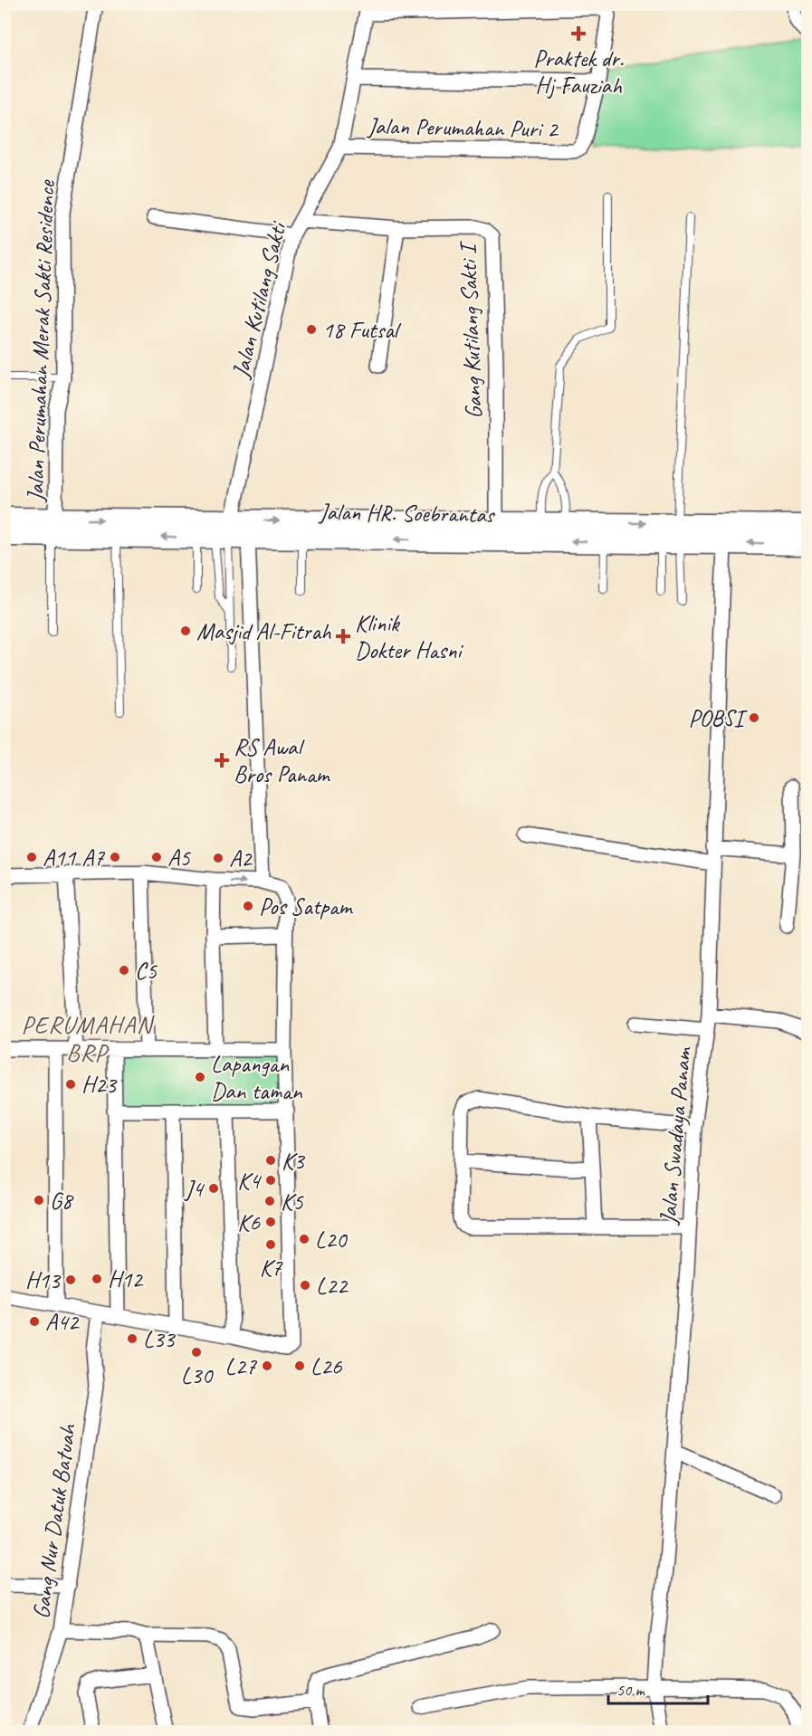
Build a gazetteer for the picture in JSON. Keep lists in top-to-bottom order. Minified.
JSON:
{"streets":{"main road":["Jalan HR. Soebrantas"],"street":["Jalan Perumahan Puri 2","Jalan Kutilang Sakti","Gang Kutilang Sakti I","Jalan Perumahan Merak Sakti Residence","Jalan Swadaya Panam","Gang Nur Datuk Batuah"]},"crossings":[["Jalan Perumahan Puri 2","Jalan Kutilang Sakti"],["Jalan Kutilang Sakti","Gang Kutilang Sakti I"],["Jalan Kutilang Sakti","Jalan HR. Soebrantas"],["Gang Kutilang Sakti I","Jalan HR. Soebrantas"],["Jalan Perumahan Merak Sakti Residence","Jalan HR. Soebrantas"],["Jalan HR. Soebrantas","Jalan Swadaya Panam"]],"districts":["PERUMAHAN BRP"],"places":{"health":["Praktek dr. Hj Fauziah","Klinik Dokter Hasni","RS Awal Bros Panam"],"other":["18 Futsal","Masjid Al-Fitrah","POBSI","A11","A7","A5","A2","Pos Satpam","C5","Lapangan Dan taman","H23","K3","K4","J4","G8","K5","K6","L20","K7","H12","H13","L22","A42","L33","L30","L27","L26"]},"scale_bar":"50 m"}
